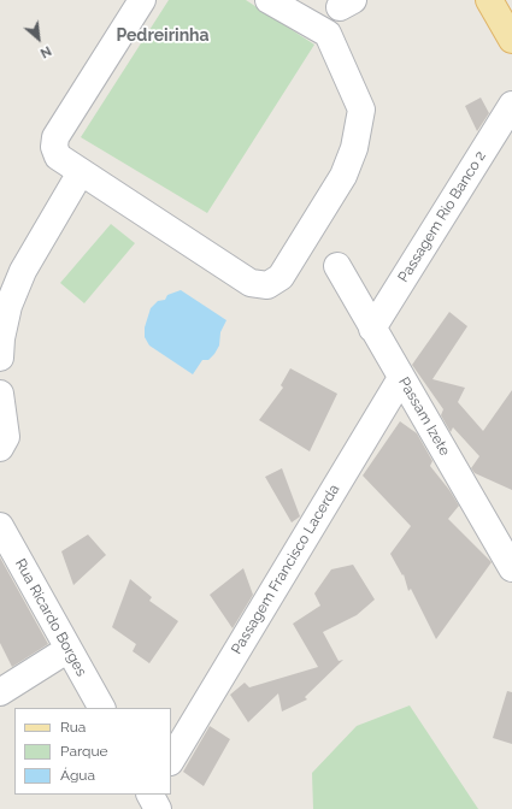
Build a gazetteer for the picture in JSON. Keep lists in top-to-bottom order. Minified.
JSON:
{"streets":{"street":["Passagem Rio Banco 2","Passam Izete","Passagem Francisco Lacerda","Rua Ricardo Borges"]},"crossings":[["Passagem Rio Banco 2","Passam Izete"],["Passam Izete","Passagem Francisco Lacerda"]],"districts":["Pedreirinha"],"legend":["Rua","Parque","Água"],"north":"bottom right"}
